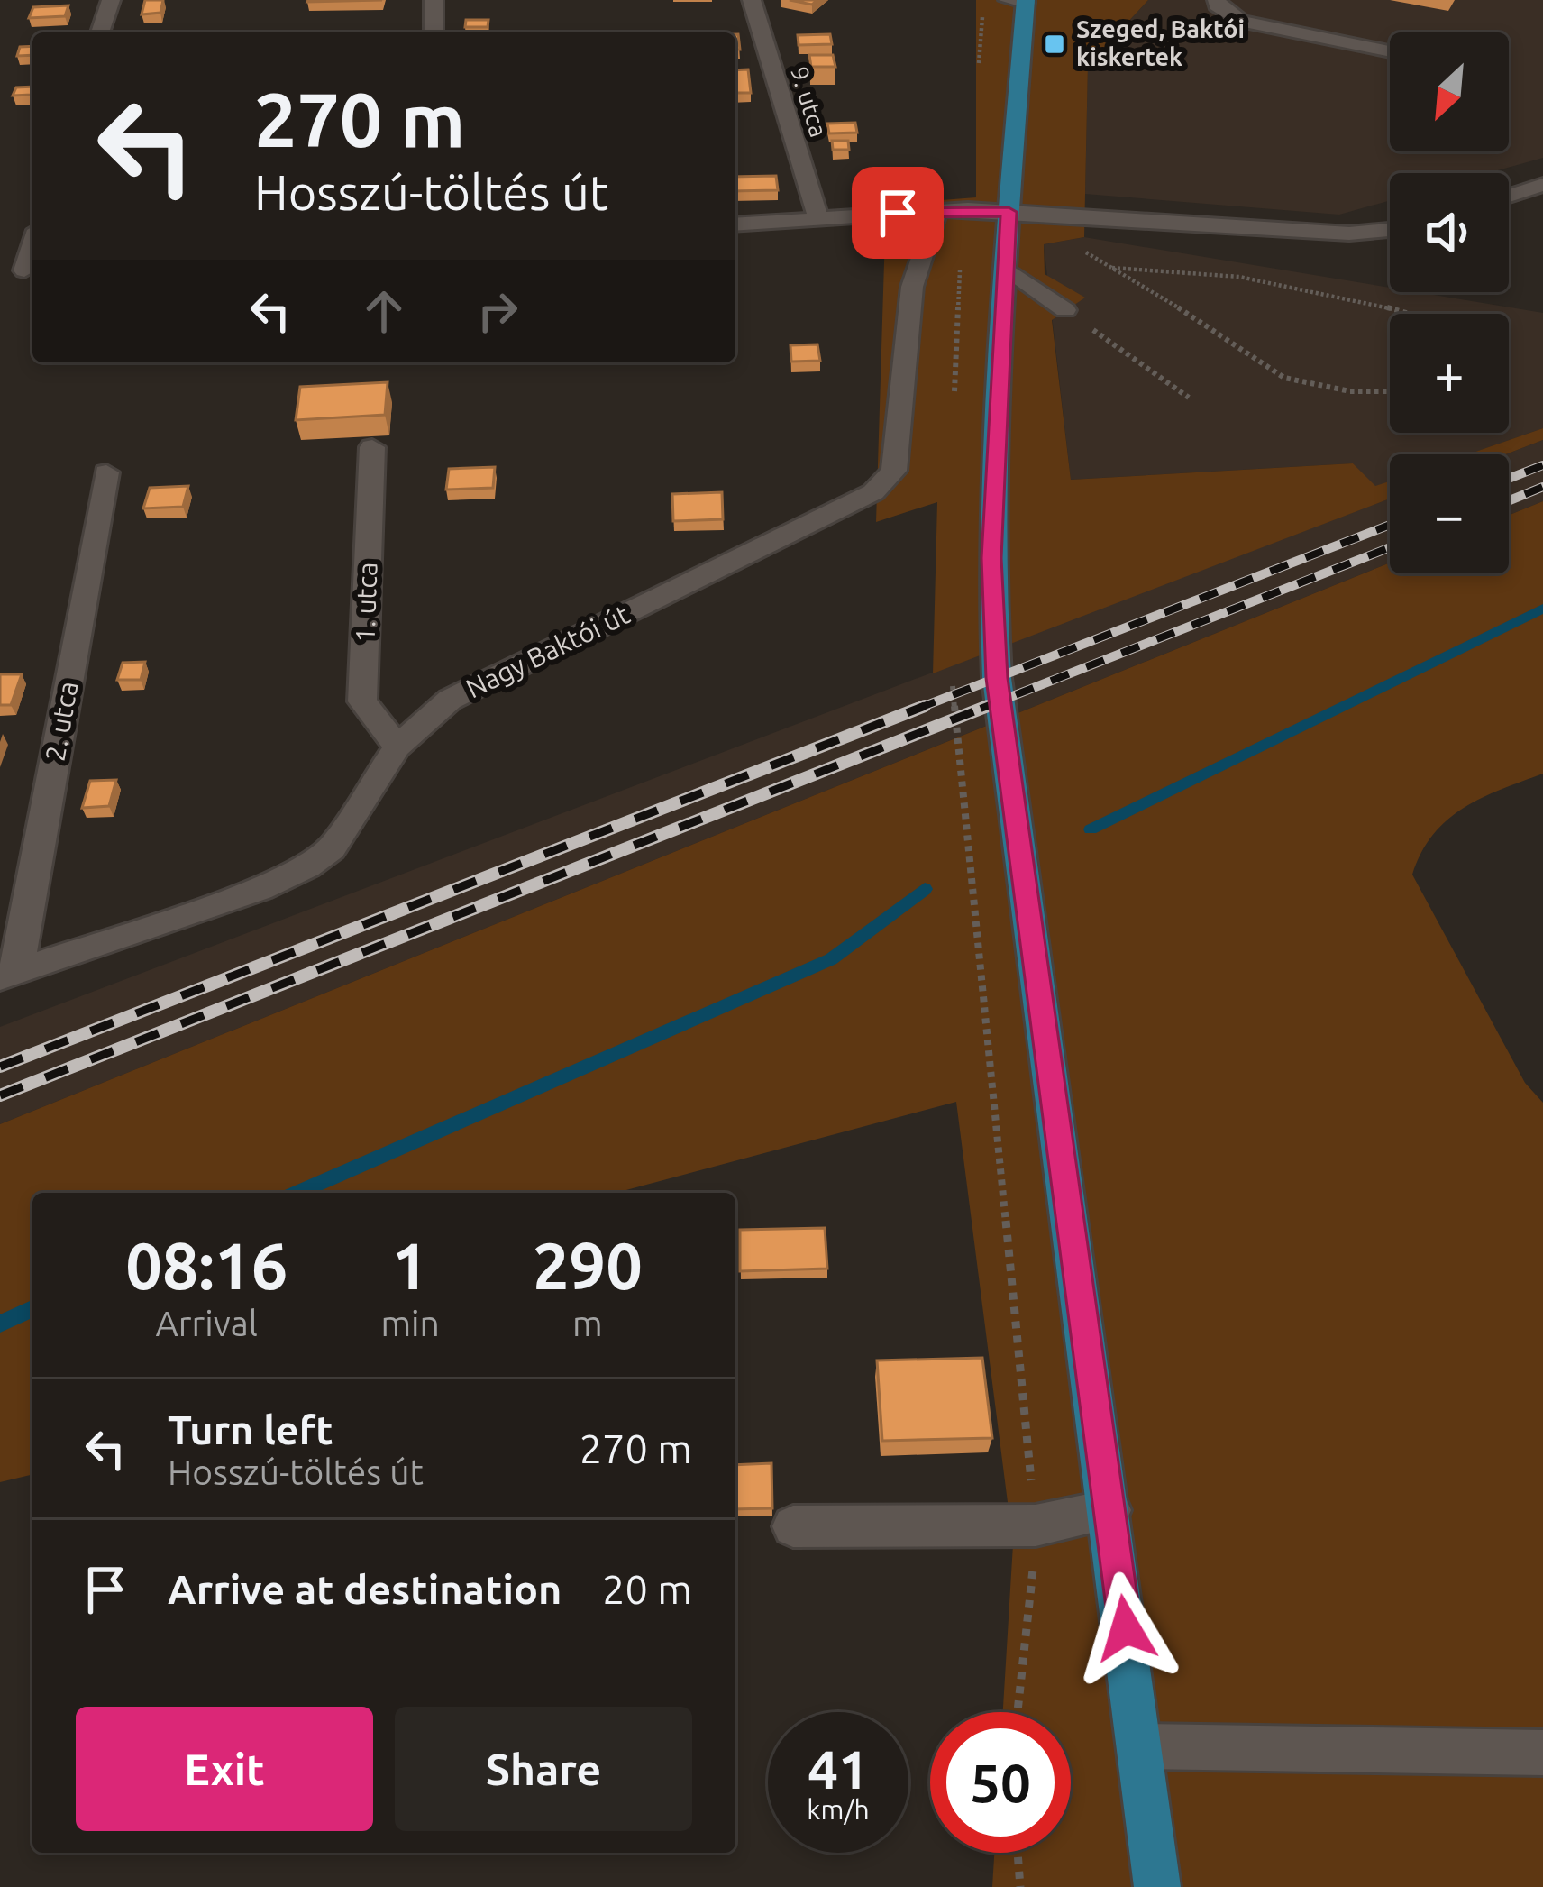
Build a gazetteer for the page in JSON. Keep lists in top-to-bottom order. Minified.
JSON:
{"streets":{"street":["9. utca","1. utca","Nagy Baktói út","2. utca"]},"crossings":[["1. utca","Nagy Baktói út"],["Nagy Baktói út","2. utca"]],"places":{"transit":["Szeged, Baktói kiskertek"]},"north":"bottom left","page":{"map_buttons":["+","−"],"turn":["270 m","Hosszú-töltés út"],"eta":["08:16","Arrival","1","min","290","m"],"list":[{"name":"Turn left","note":"Hosszú-töltés út","value":"270 m"},{"name":"Arrive at destination","value":"20 m"}],"buttons":["Exit","Share"],"speed":"41 km/h","limit":"50"}}
